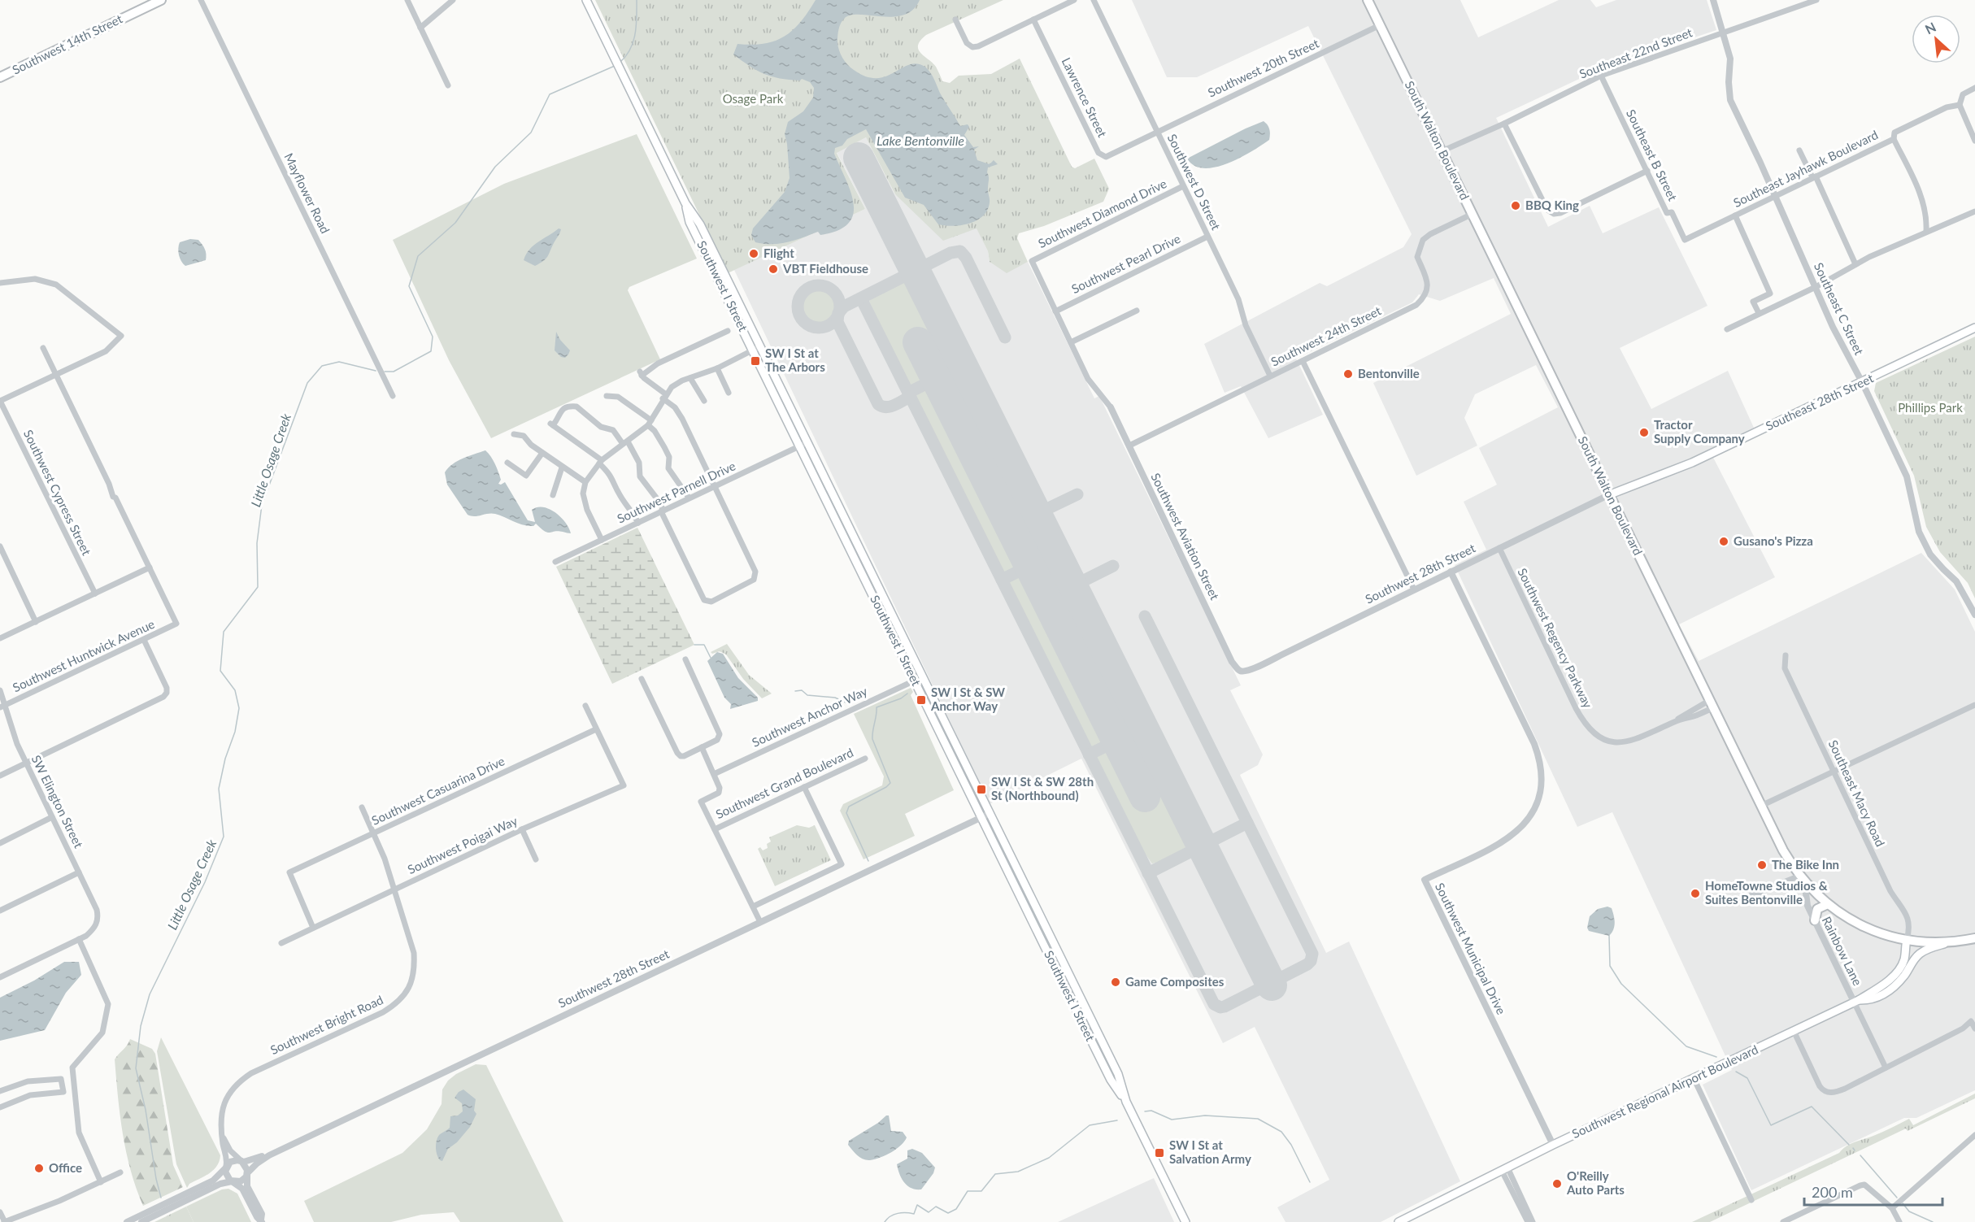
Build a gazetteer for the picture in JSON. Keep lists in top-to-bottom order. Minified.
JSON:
{"streets":{"main road":["Southwest 14th Street","South Walton Boulevard","Southwest I Street","Southeast 28th Street","Southwest Regional Airport Boulevard"],"street":["Southeast 22nd Street","Southwest 20th Street","Lawrence Street","Southeast B Street","Southeast Jayhawk Boulevard","Southwest D Street","Mayflower Road","Southwest Diamond Drive","Southwest Pearl Drive","Southeast C Street","Southwest 24th Street","Southwest Cypress Street","Southwest Parnell Drive","Southwest Aviation Street","Southwest 28th Street","Southwest Regency Parkway","Southwest Huntwick Avenue","Southwest Anchor Way","Southwest Grand Boulevard","Southwest Casuarina Drive","Southeast Macy Road","SW Elington Street","Southwest Poigai Way","Southwest Municipal Drive","Rainbow Lane","Southwest Bright Road"]},"crossings":[["Southeast 22nd Street","South Walton Boulevard"],["Southeast 22nd Street","Southeast B Street"],["Southeast 22nd Street","Southeast C Street"],["Southwest 20th Street","Lawrence Street"],["Southwest 20th Street","South Walton Boulevard"],["Southwest 20th Street","Southwest D Street"],["Lawrence Street","Southwest D Street"],["South Walton Boulevard","Southwest 24th Street"],["South Walton Boulevard","Southeast 28th Street"],["South Walton Boulevard","Southwest 28th Street"],["South Walton Boulevard","Southwest Regency Parkway"],["South Walton Boulevard","Southeast Macy Road"],["South Walton Boulevard","Rainbow Lane"],["South Walton Boulevard","Southwest Regional Airport Boulevard"],["Southeast B Street","Southeast Jayhawk Boulevard"],["Southeast Jayhawk Boulevard","Southeast C Street"],["Southwest D Street","Southwest Diamond Drive"],["Southwest D Street","Southwest Pearl Drive"],["Southwest D Street","Southwest 24th Street"],["Southwest Diamond Drive","Southwest Pearl Drive"],["Southwest I Street","Southwest Parnell Drive"],["Southwest I Street","Southwest 28th Street"],["Southwest I Street","Southwest Anchor Way"],["Southeast C Street","Southeast 28th Street"],["Southwest 24th Street","Southwest Aviation Street"],["Southeast 28th Street","Southwest 28th Street"],["Southwest Aviation Street","Southwest 28th Street"],["Southwest 28th Street","Southwest Regency Parkway"],["Southwest 28th Street","Southwest Municipal Drive"],["Southwest 28th Street","Southwest Bright Road"],["Southwest Huntwick Avenue","SW Elington Street"],["Southwest Casuarina Drive","Southwest Poigai Way"],["Southwest Casuarina Drive","Southwest Bright Road"],["Southeast Macy Road","Southwest Regional Airport Boulevard"],["Southwest Poigai Way","Southwest Bright Road"],["Southwest Municipal Drive","Southwest Regional Airport Boulevard"],["Rainbow Lane","Southwest Regional Airport Boulevard"]],"water":["Lake Bentonville","Little Osage Creek"],"parks":["Osage Park","Phillips Park"],"places":{"other":["BBQ King","Flight","VBT Fieldhouse","Bentonville","Tractor Supply Company","Gusano's Pizza","The Bike Inn","HomeTowne Studios & Suites Bentonville","Game Composites","Office","O'Reilly Auto Parts"],"transit":["SW I St at The Arbors","SW I St & SW Anchor Way","SW I St & SW 28th St (Northbound)","SW I St at Salvation Army"]},"scale_bar":"200 m","north":"top left"}
